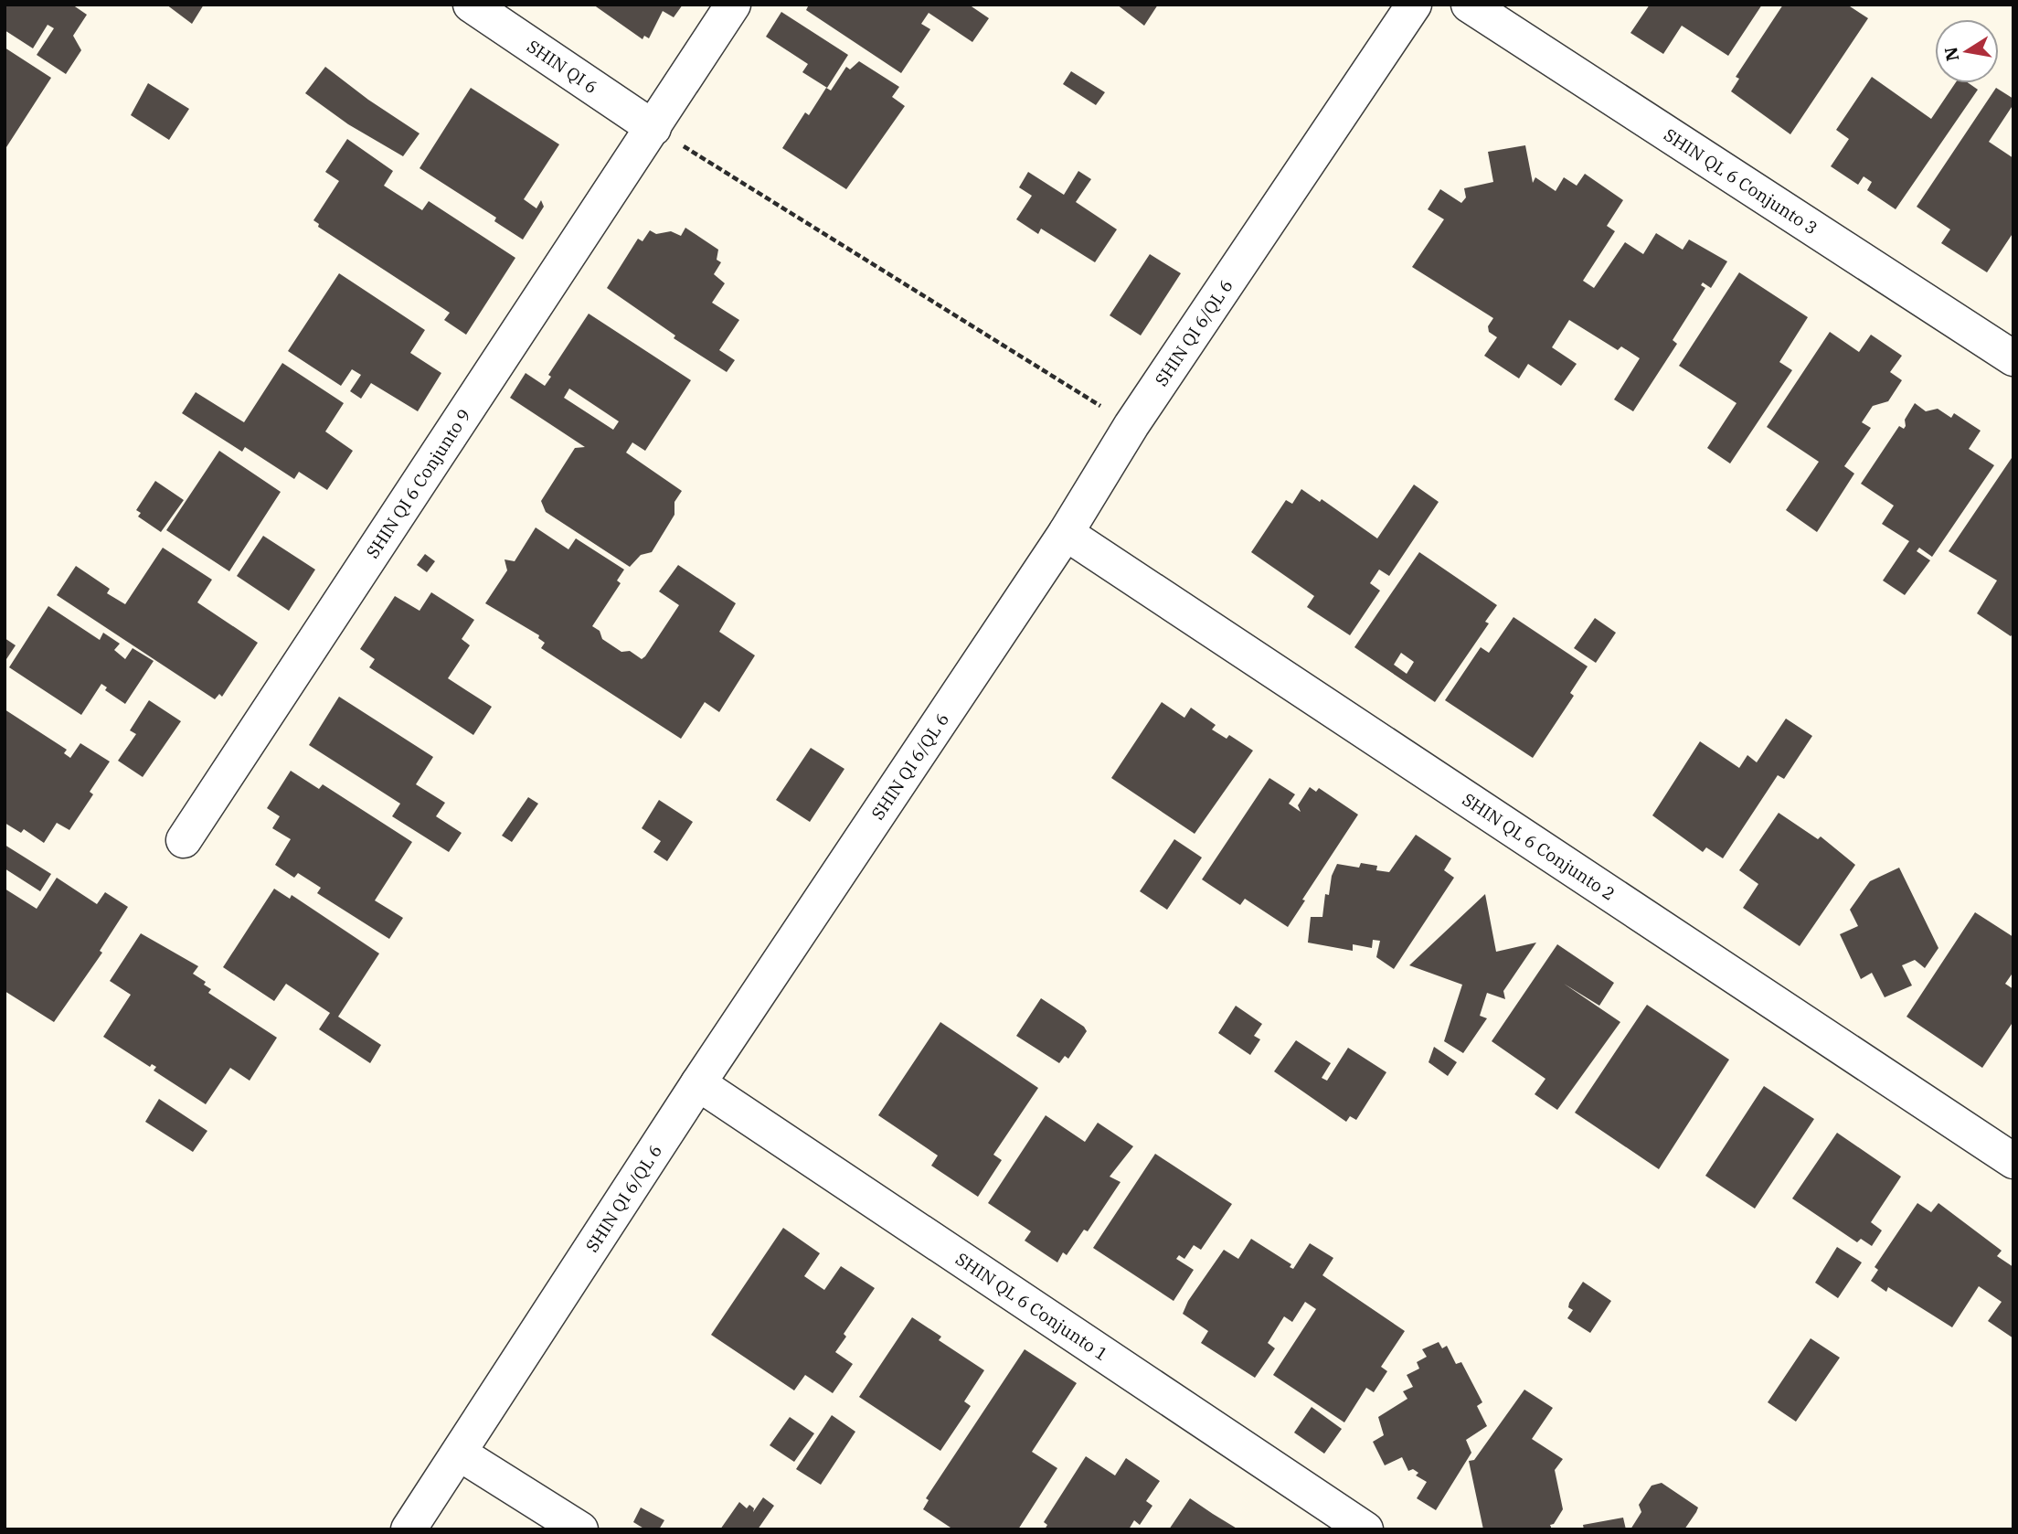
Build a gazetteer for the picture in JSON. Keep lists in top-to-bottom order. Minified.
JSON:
{"streets":{"street":["SHIN QI 6","SHIN QL 6 Conjunto 3","SHIN QI 6/QL 6","SHIN QI 6 Conjunto 9","SHIN QL 6 Conjunto 2","SHIN QL 6 Conjunto 1"]},"crossings":[["SHIN QI 6","SHIN QI 6 Conjunto 9"],["SHIN QI 6/QL 6","SHIN QL 6 Conjunto 2"],["SHIN QI 6/QL 6","SHIN QL 6 Conjunto 1"]],"north":"left"}
